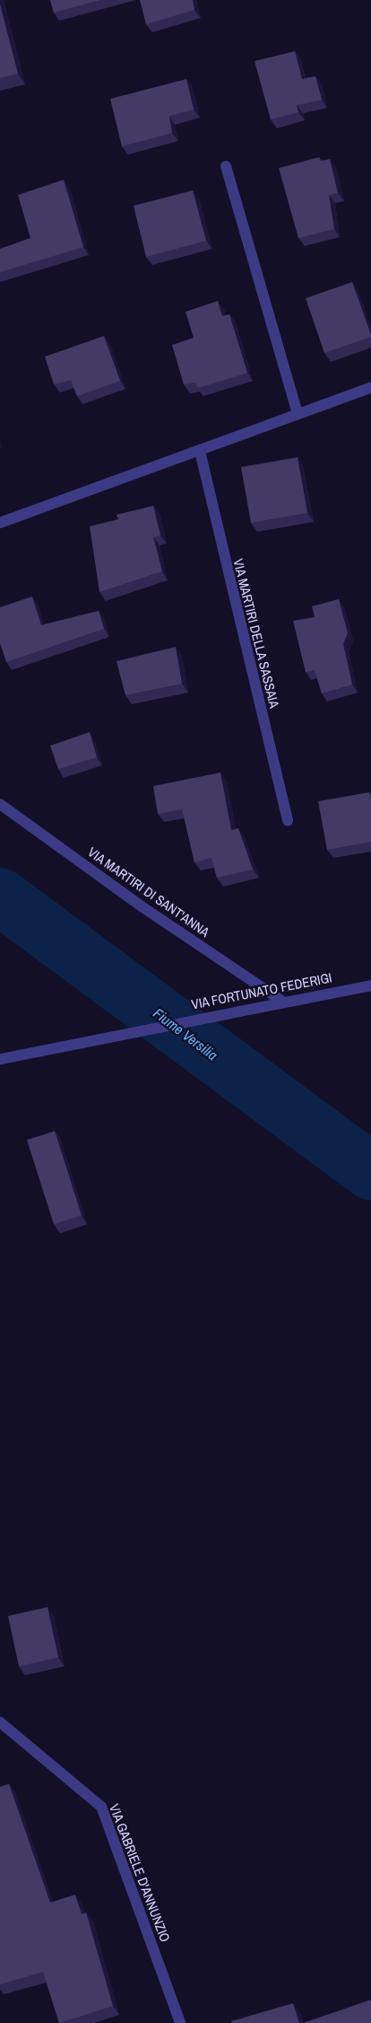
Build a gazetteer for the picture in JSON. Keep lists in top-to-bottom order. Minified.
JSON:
{"streets":{"street":["VIA MARTIRI DELLA SASSAIA","VIA MARTIRI DI SANT'ANNA","VIA FORTUNATO FEDERIGI","VIA GABRIELE D'ANNUNZIO"]},"crossings":[["VIA MARTIRI DI SANT'ANNA","VIA FORTUNATO FEDERIGI"]],"water":["Fiume Versilia"]}
